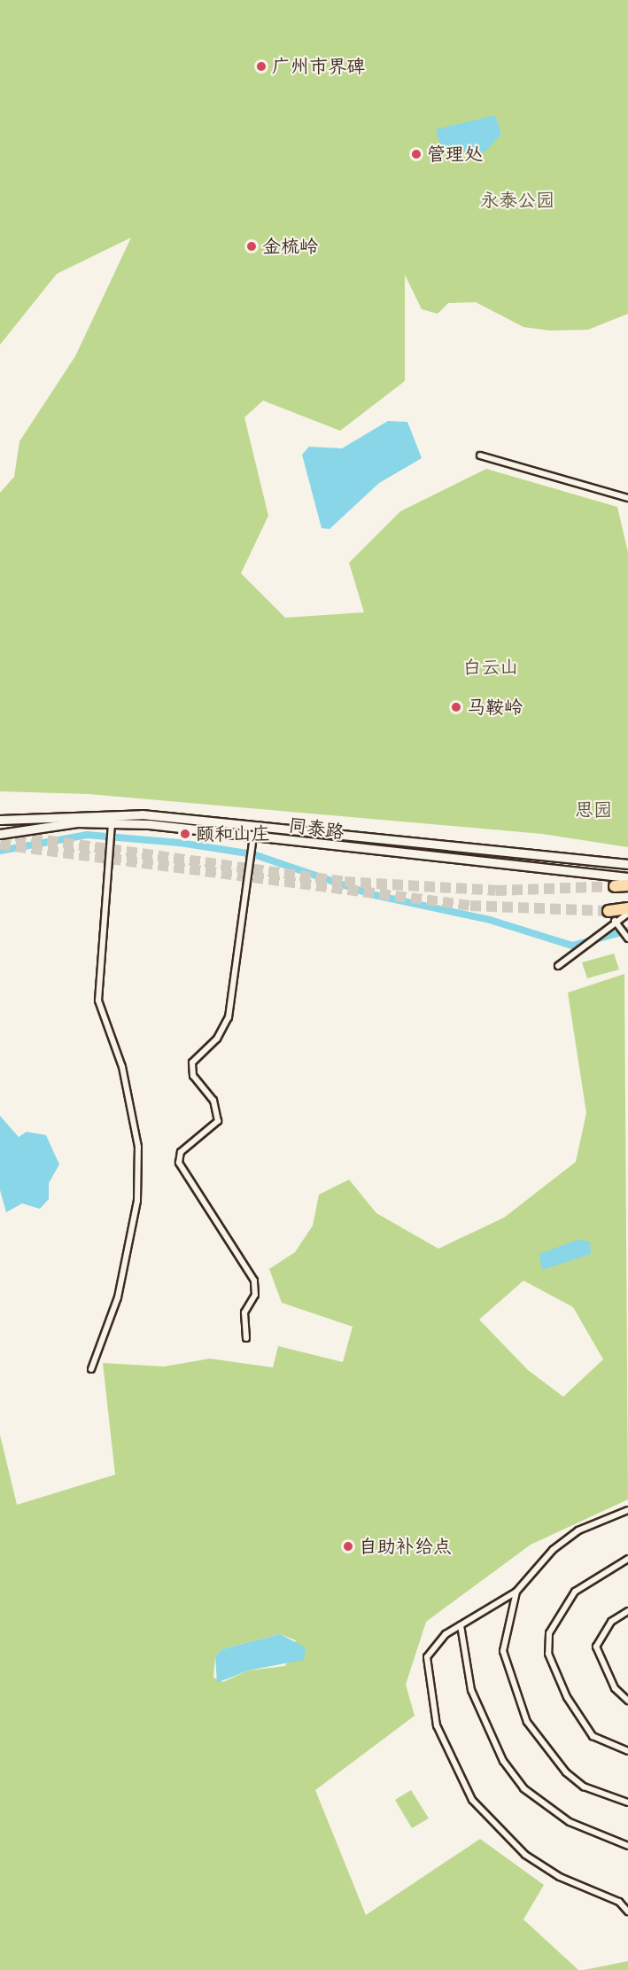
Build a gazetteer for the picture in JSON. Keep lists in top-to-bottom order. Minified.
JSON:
{"streets":{"main road":["同泰路"]},"parks":["永泰公园","白云山","思园"],"places":["广州市界碑","管理处","金梳岭","马鞍岭","颐和山庄","自助补给点"]}
